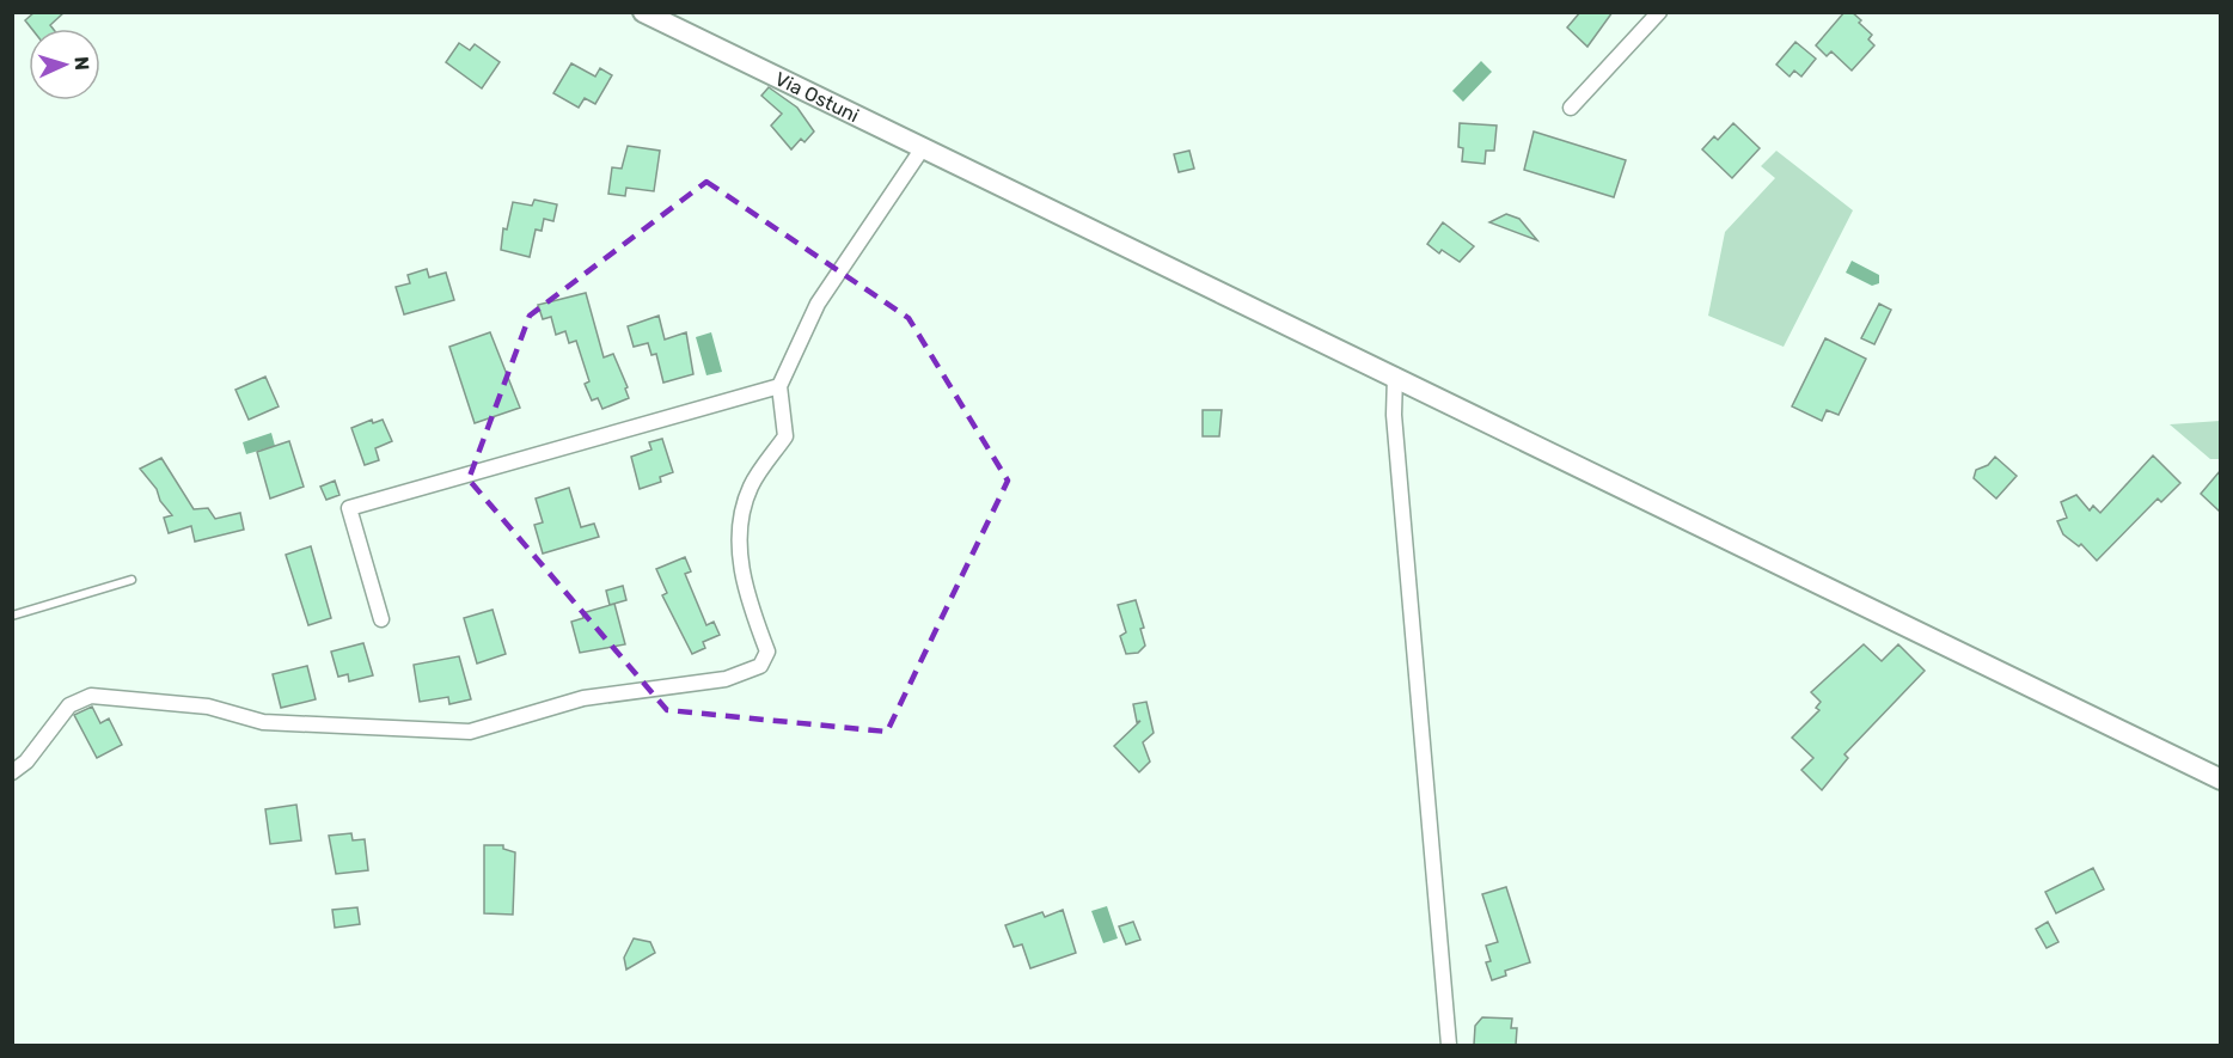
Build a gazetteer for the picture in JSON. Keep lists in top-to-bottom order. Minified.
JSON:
{"streets":{"main road":["Via Ostuni"]},"north":"right"}
